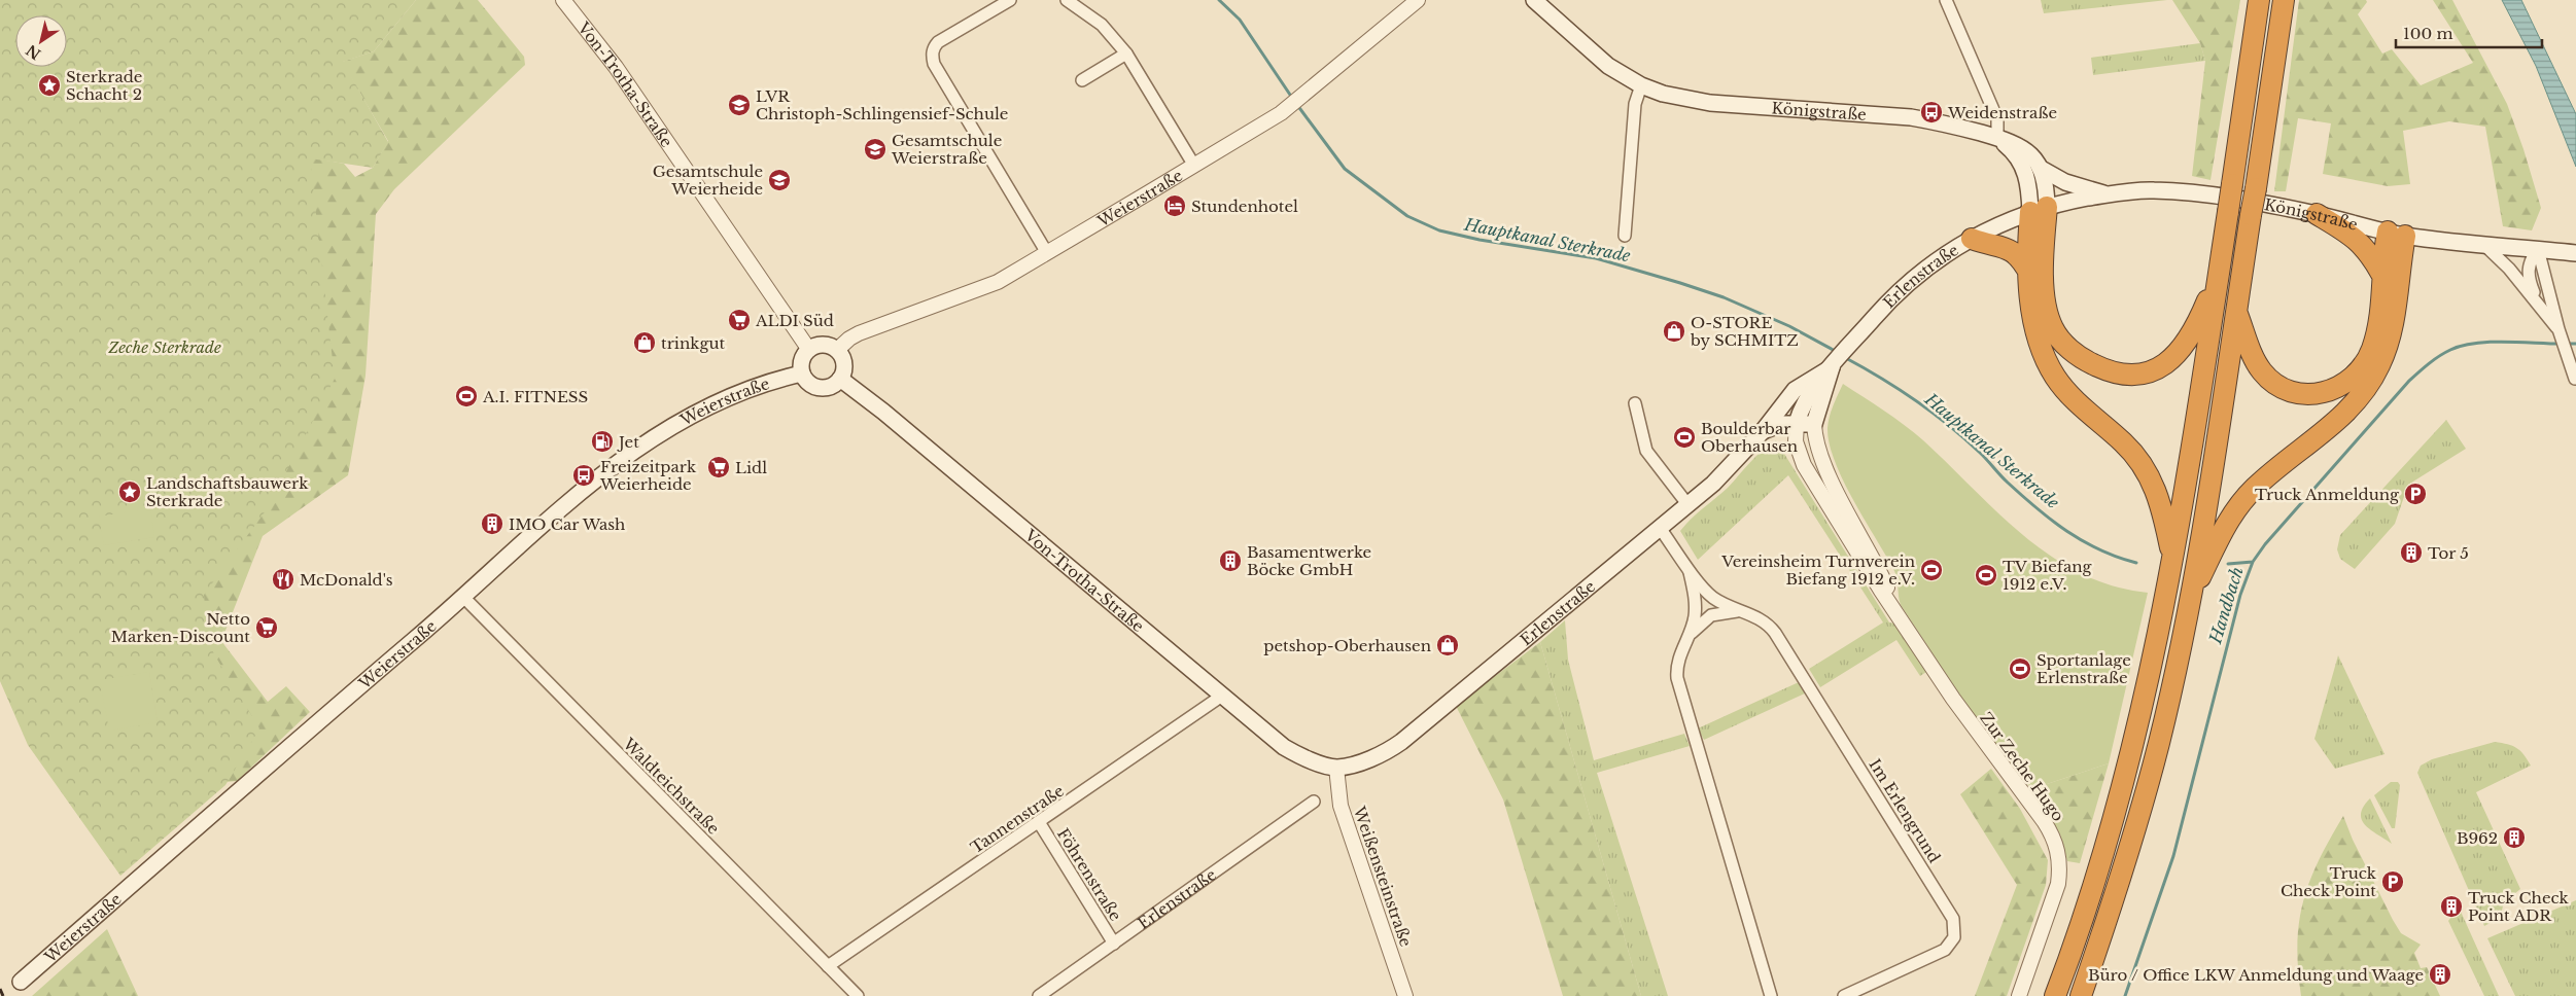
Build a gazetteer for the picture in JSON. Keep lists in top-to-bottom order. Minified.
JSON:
{"streets":{"main road":["Von-Trotha-Straße","Königstraße","Weierstraße","Erlenstraße"],"street":["Zur Zeche Hugo","Waldteichstraße","Im Erlengrund","Tannenstraße","Föhrenstraße","Weißensteinstraße"]},"crossings":[["Von-Trotha-Straße","Weierstraße"],["Von-Trotha-Straße","Erlenstraße"],["Von-Trotha-Straße","Tannenstraße"],["Von-Trotha-Straße","Weißensteinstraße"],["Königstraße","Erlenstraße"],["Weierstraße","Waldteichstraße"],["Erlenstraße","Zur Zeche Hugo"],["Erlenstraße","Im Erlengrund"],["Erlenstraße","Föhrenstraße"],["Erlenstraße","Weißensteinstraße"],["Waldteichstraße","Tannenstraße"],["Tannenstraße","Föhrenstraße"]],"water":["Hauptkanal Sterkrade","Handbach"],"parks":["Zeche Sterkrade"],"places":{"place":["Sterkrade Schacht 2","Landschaftsbauwerk Sterkrade"],"school or university":["LVR Christoph-Schlingensief-Schule","Gesamtschule Weierstraße","Gesamtschule Weierheide"],"bus stop":["Weidenstraße","Freizeitpark Weierheide"],"hotel":["Stundenhotel"],"supermarket":["ALDI Süd","Lidl","Netto Marken-Discount"],"shop":["O-STORE by SCHMITZ","trinkgut","petshop-Oberhausen"],"sports":["A.I. FITNESS","Boulderbar Oberhausen","Vereinsheim Turnverein Biefang 1912 e.V.","TV Biefang 1912 e.V.","Sportanlage Erlenstraße"],"fuel station":["Jet"],"parking":["Truck Anmeldung","Truck Check Point"],"building":["IMO Car Wash","Tor 5","Basamentwerke Böcke GmbH","B962","Truck Check Point ADR","Büro / Office LKW Anmeldung und Waage"],"restaurant":["McDonald's"]},"scale_bar":"100 m","north":"bottom left"}
